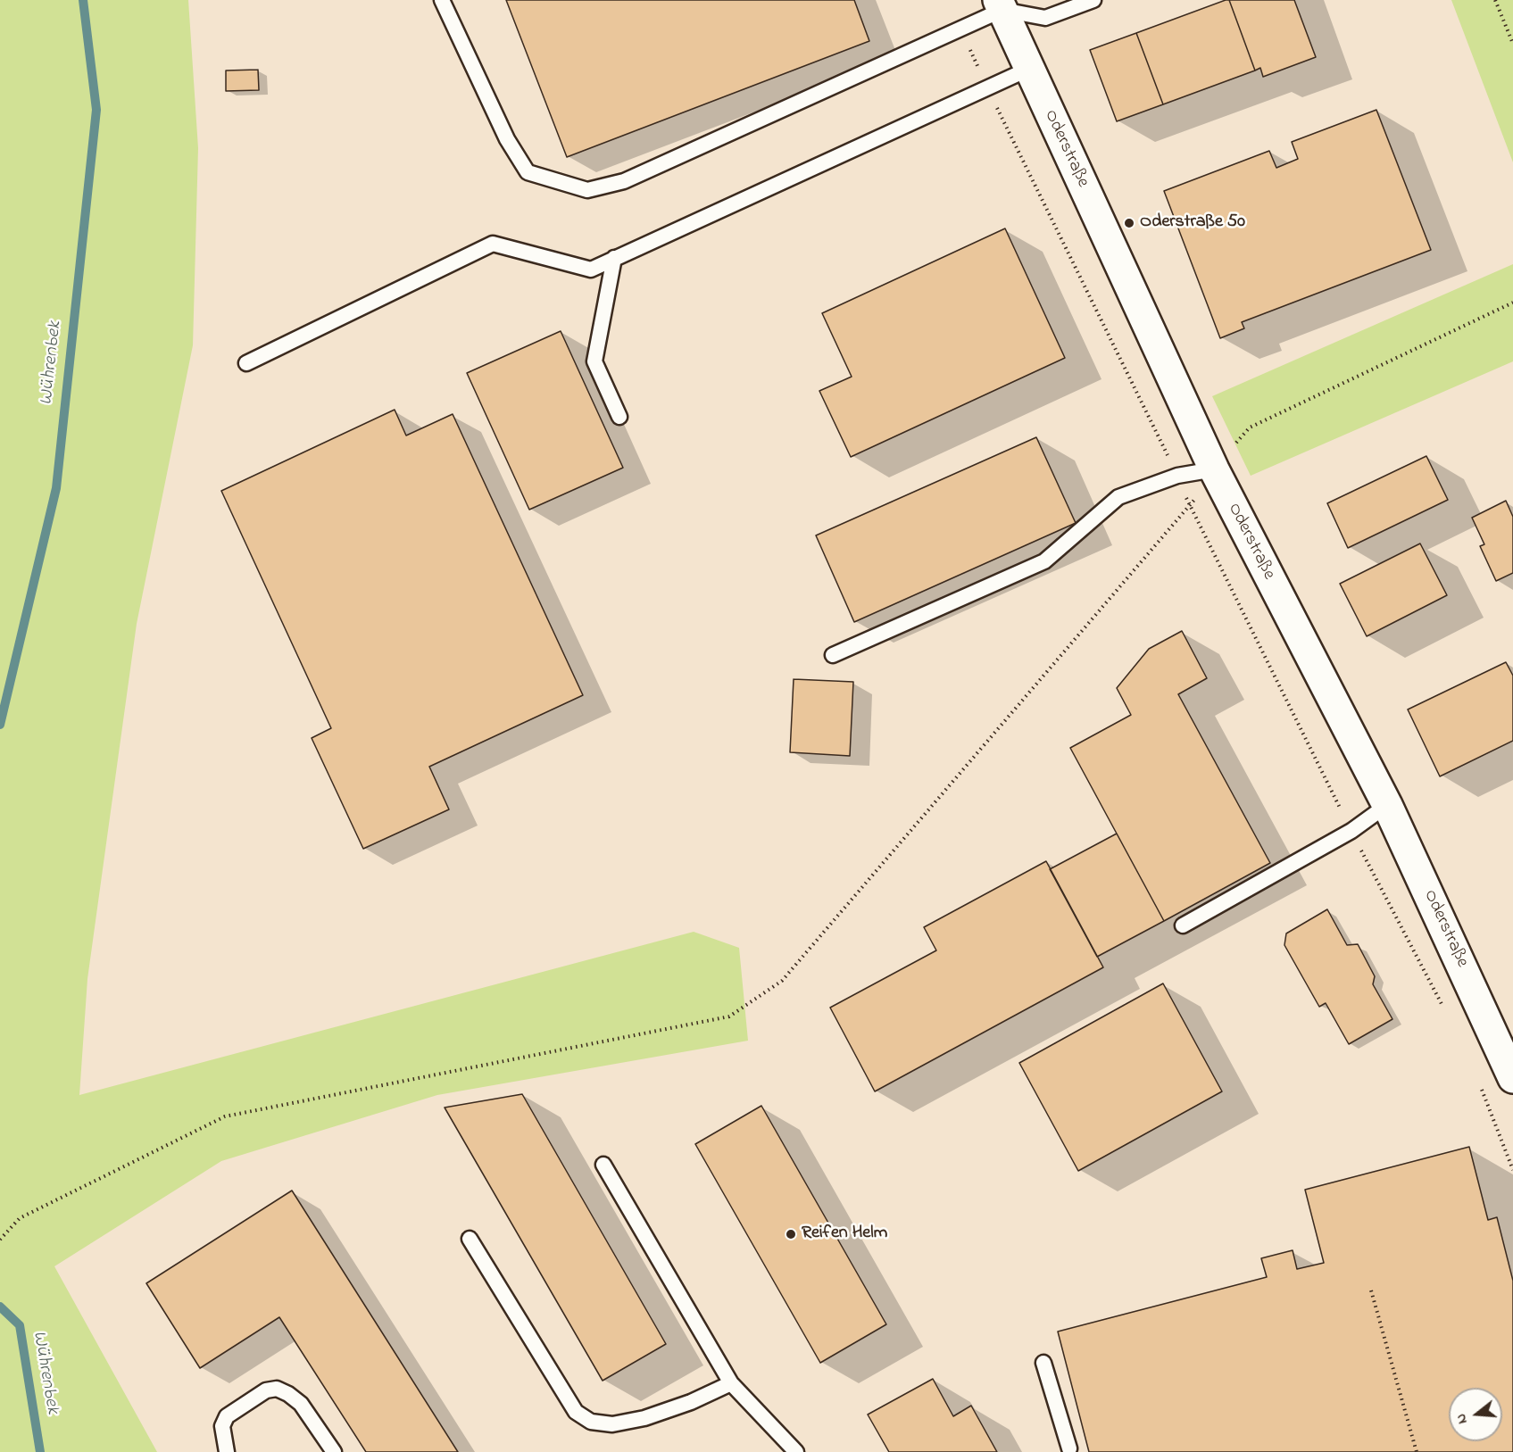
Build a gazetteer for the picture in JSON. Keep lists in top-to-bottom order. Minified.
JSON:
{"streets":{"street":["Oderstraße"]},"water":["Wührenbek"],"places":["Oderstraße 50","Reifen Helm"],"north":"left"}
